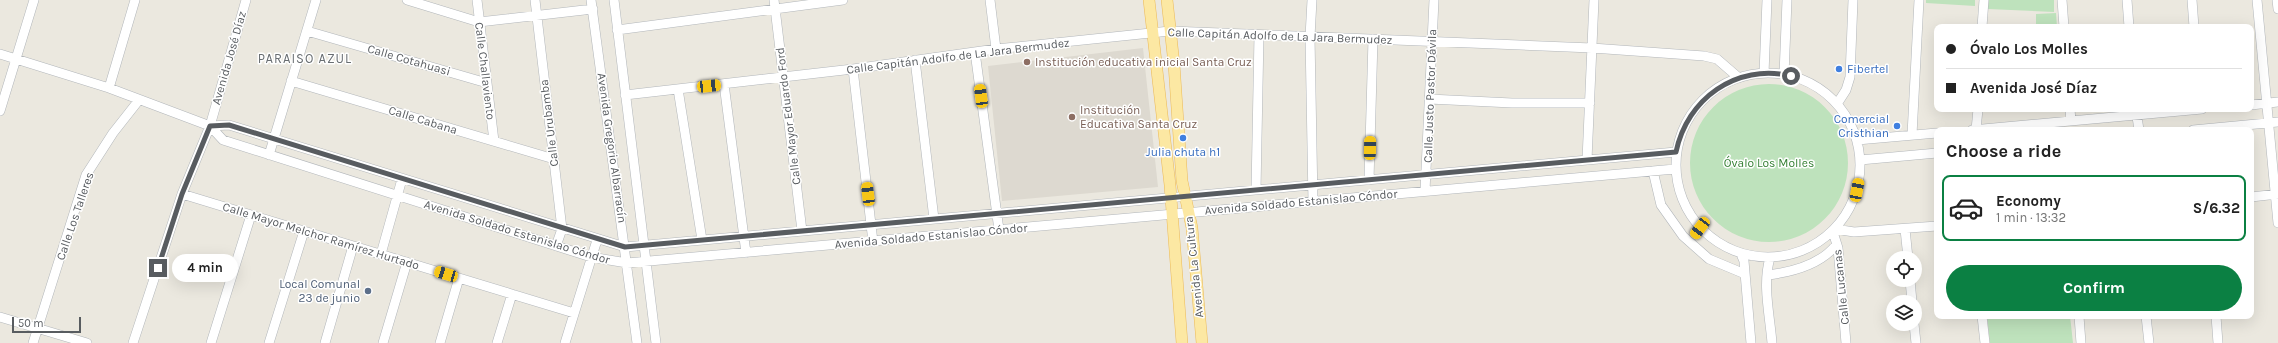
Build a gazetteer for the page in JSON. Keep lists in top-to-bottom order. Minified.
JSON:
{"streets":{"main road":["Avenida La Cultura"],"street":["Calle Capitán Adolfo de La Jara Bermudez","Avenida José Díaz","Calle Cotahuasi","Calle Challaviento","Calle Justo Pastor Dávila","Calle Mayor Eduardo Ford","Calle Cabana","Calle Urubamba","Avenida Gregorio Albarracín","Avenida Soldado Estanislao Cóndor","Calle Los Talleres","Calle Mayor Melchor Ramírez Hurtado","Calle Lucanas"]},"crossings":[["Calle Capitán Adolfo de La Jara Bermudez","Calle Justo Pastor Dávila"],["Calle Capitán Adolfo de La Jara Bermudez","Calle Mayor Eduardo Ford"],["Calle Capitán Adolfo de La Jara Bermudez","Avenida Gregorio Albarracín"],["Calle Capitán Adolfo de La Jara Bermudez","Avenida La Cultura"],["Avenida José Díaz","Avenida Soldado Estanislao Cóndor"],["Avenida José Díaz","Calle Mayor Melchor Ramírez Hurtado"],["Calle Cotahuasi","Calle Challaviento"],["Calle Challaviento","Calle Cabana"],["Calle Justo Pastor Dávila","Avenida Soldado Estanislao Cóndor"],["Calle Mayor Eduardo Ford","Avenida Soldado Estanislao Cóndor"],["Calle Cabana","Calle Urubamba"],["Calle Urubamba","Avenida Soldado Estanislao Cóndor"],["Avenida Gregorio Albarracín","Avenida Soldado Estanislao Cóndor"],["Avenida Soldado Estanislao Cóndor","Calle Los Talleres"],["Avenida Soldado Estanislao Cóndor","Avenida La Cultura"]],"districts":["PARAISO AZUL"],"parks":["Óvalo Los Molles"],"places":["Institución educativa inicial Santa Cruz","Fibertel","Institución Educativa Santa Cruz","Comercial Cristhian","Julia chuta h1","Local Comunal 23 de junio"],"scale_bar":"50 m","page":{"banner":["Óvalo Los Molles","Avenida José Díaz"],"heading":"Choose a ride","list":[{"name":"Economy","note":"1 min · 13:32","value":"S/6.32"}],"bubble":"4 min","buttons":"Confirm","scale":"50 m"}}
